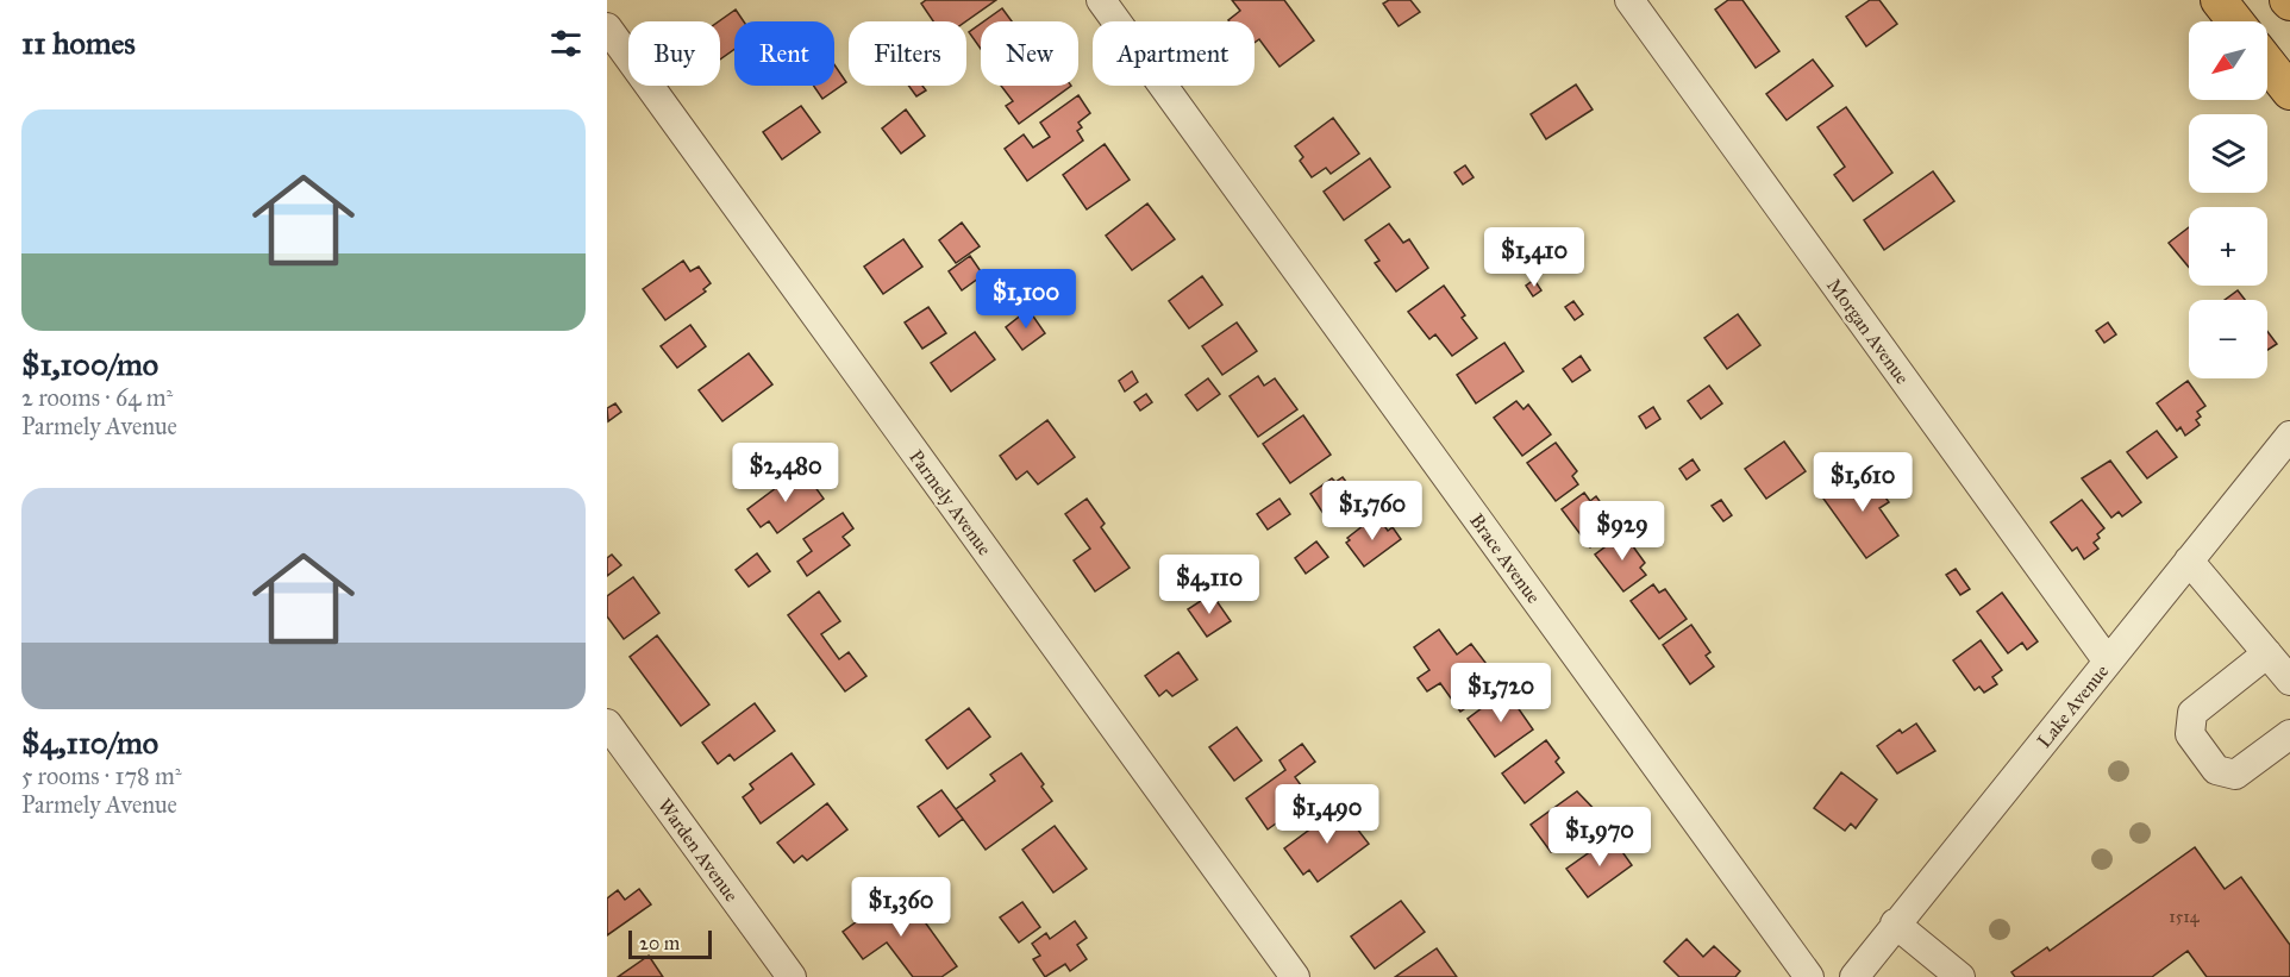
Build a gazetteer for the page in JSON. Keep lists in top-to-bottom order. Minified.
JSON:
{"streets":{"street":["Morgan Avenue","Parmely Avenue","Brace Avenue","Lake Avenue","Warden Avenue"]},"crossings":[["Morgan Avenue","Lake Avenue"]],"house_numbers":["1514"],"scale_bar":"20 m","north":"bottom left","page":{"heading":"11 homes","map_buttons":["+","−"],"chip":["Buy","Rent","Filters","New","Apartment"],"list":[{"name":"$1,100/mo","note":"2 rooms · 64 m² · Parmely Avenue"},{"name":"$4,110/mo","note":"5 rooms · 178 m² · Parmely Avenue"}],"price":["$1,410","$1,100","$2,480","$1,610","$1,760","$929","$4,110","$1,720","$1,490","$1,970","$1,360"],"scale":"20 m"}}
